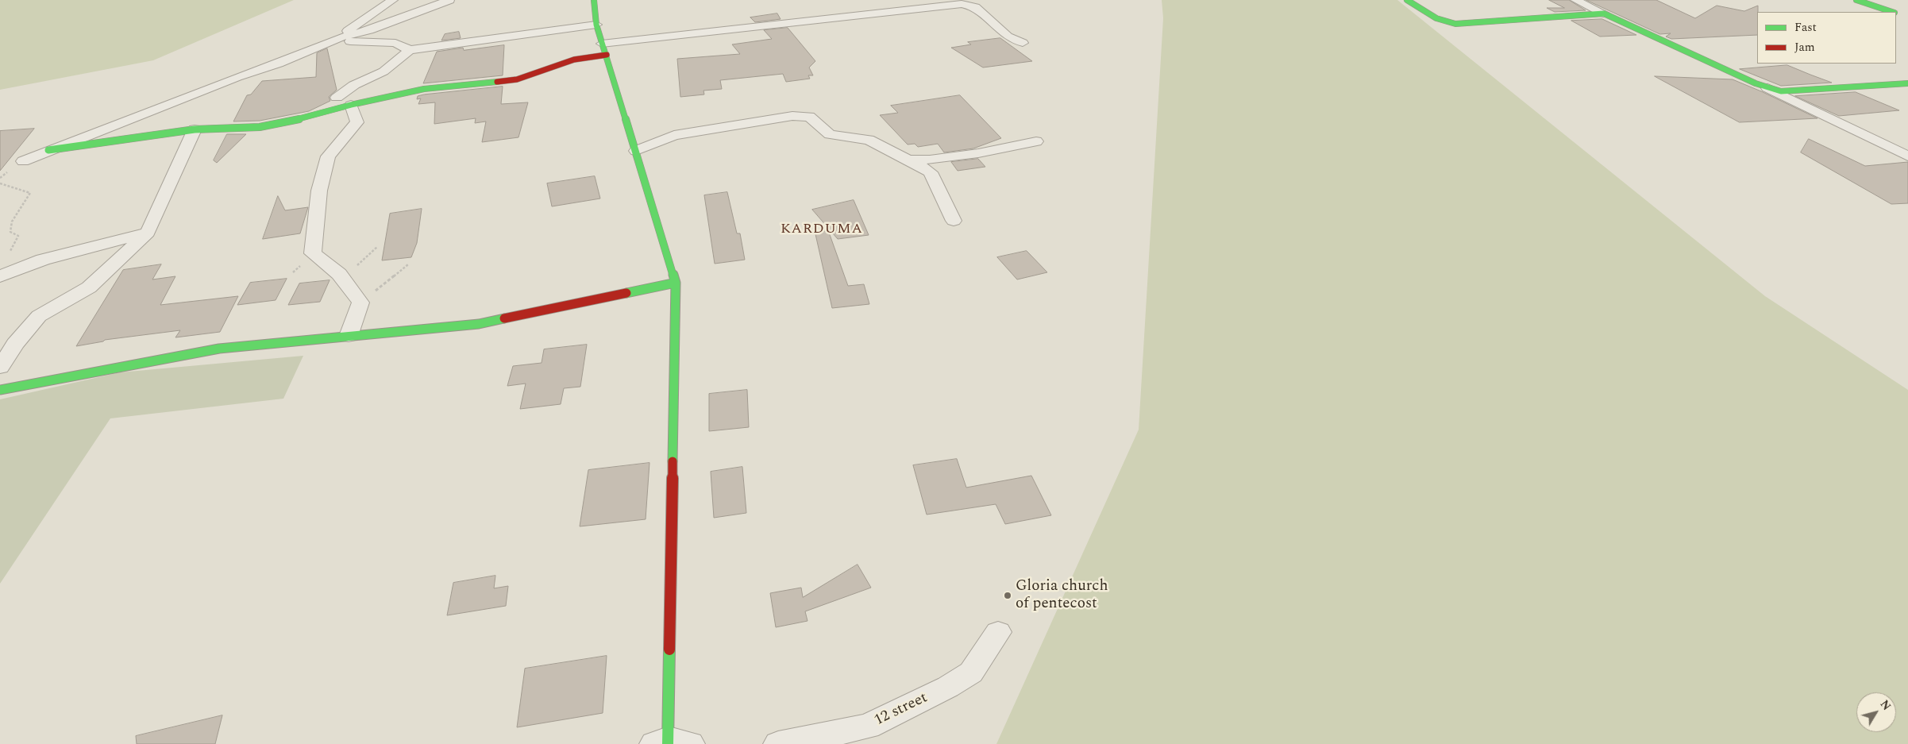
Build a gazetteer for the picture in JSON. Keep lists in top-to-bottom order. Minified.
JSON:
{"streets":{"street":["12 street"]},"districts":["KARDUMA"],"places":["Gloria church of pentecost"],"legend":["Fast","Jam"],"north":"top right"}
